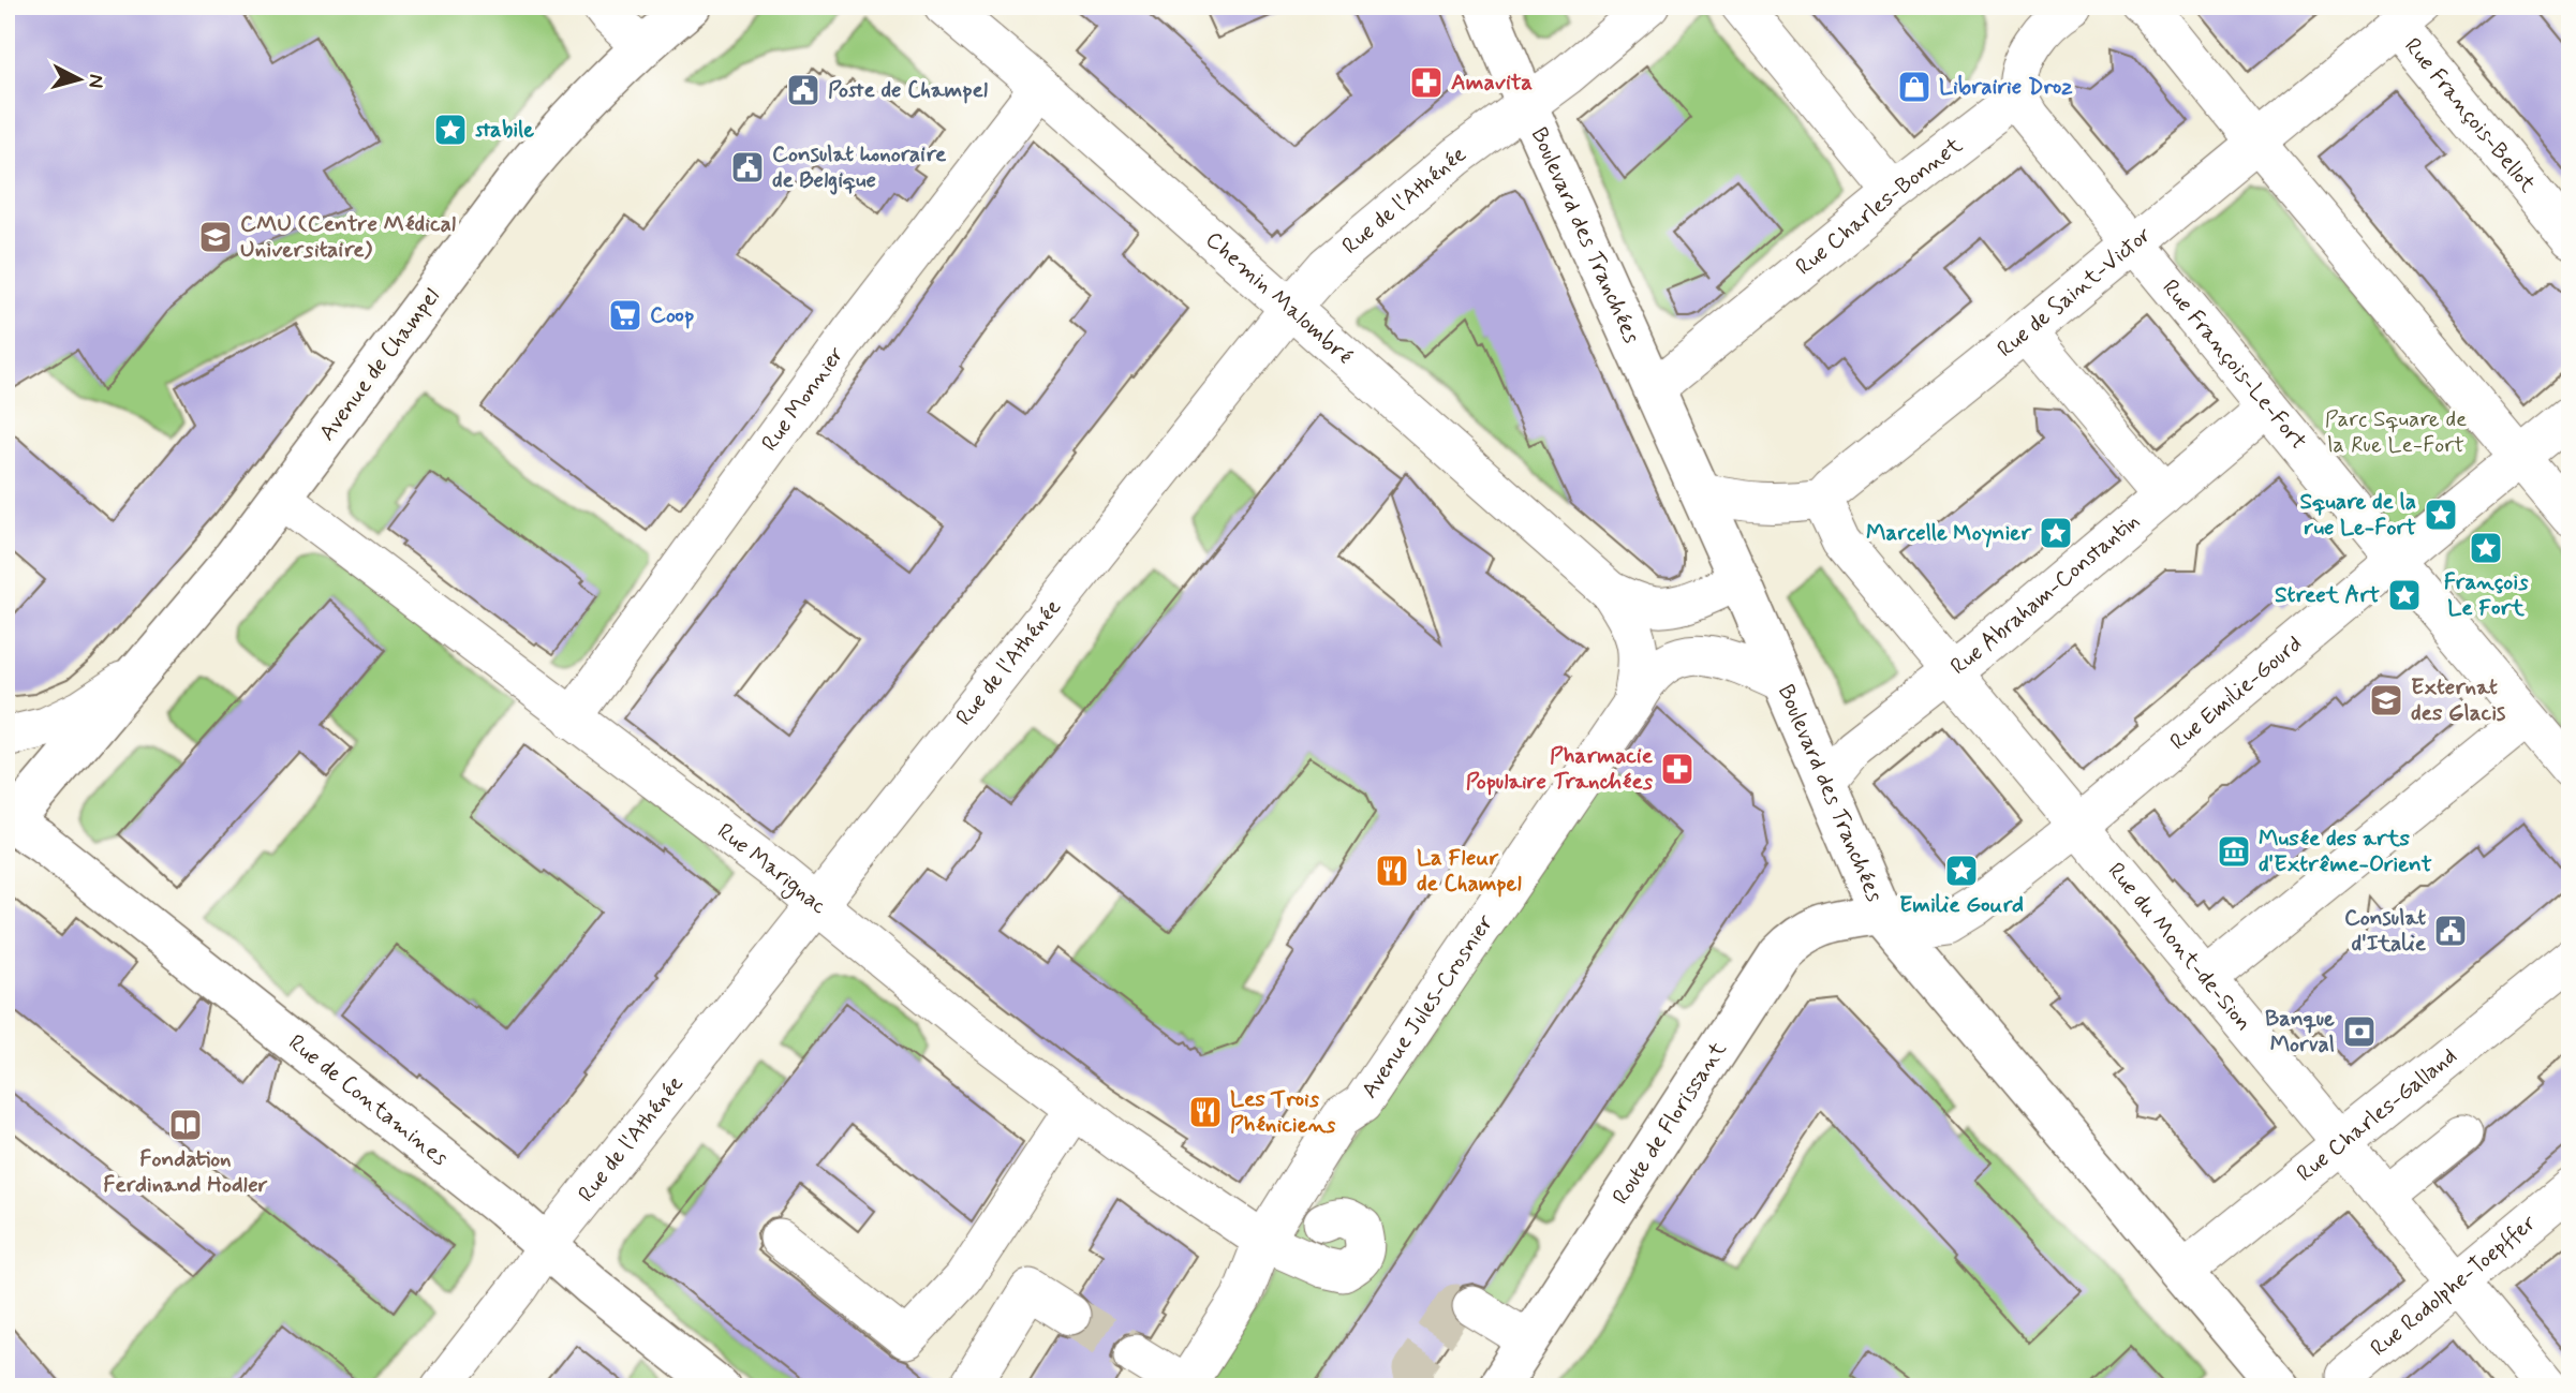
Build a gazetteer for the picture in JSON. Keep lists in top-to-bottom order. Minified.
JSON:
{"streets":{"main road":["Boulevard des Tranchées","Avenue de Champel","Rue de Contamines","Route de Florissant"],"street":["Rue François-Bellot","Rue de l'Athénée","Rue Charles-Bonnet","Rue de Saint-Victor","Chemin Malombré","Rue François-Le-Fort","Rue Monnier","Rue Abraham-Constantin","Rue Emilie-Gourd","Rue Marignac","Rue du Mont-de-Sion","Avenue Jules-Crosnier","Rue Charles-Galland","Rue Rodolphe-Toepffer"]},"crossings":[["Rue François-Bellot","Rue de Saint-Victor"],["Rue de l'Athénée","Boulevard des Tranchées"],["Rue de l'Athénée","Chemin Malombré"],["Rue de l'Athénée","Rue Marignac"],["Rue de l'Athénée","Rue de Contamines"],["Rue Charles-Bonnet","Boulevard des Tranchées"],["Rue Charles-Bonnet","Rue François-Le-Fort"],["Boulevard des Tranchées","Chemin Malombré"],["Boulevard des Tranchées","Rue Abraham-Constantin"],["Boulevard des Tranchées","Rue Emilie-Gourd"],["Boulevard des Tranchées","Avenue Jules-Crosnier"],["Boulevard des Tranchées","Rue Charles-Galland"],["Boulevard des Tranchées","Route de Florissant"],["Rue de Saint-Victor","Rue François-Le-Fort"],["Rue de Saint-Victor","Rue du Mont-de-Sion"],["Chemin Malombré","Rue Monnier"],["Chemin Malombré","Avenue Jules-Crosnier"],["Avenue de Champel","Rue Marignac"],["Avenue de Champel","Rue de Contamines"],["Rue François-Le-Fort","Rue Abraham-Constantin"],["Rue François-Le-Fort","Rue Emilie-Gourd"],["Rue Monnier","Rue Marignac"],["Rue Abraham-Constantin","Rue du Mont-de-Sion"],["Rue Emilie-Gourd","Rue du Mont-de-Sion"],["Rue Emilie-Gourd","Route de Florissant"],["Rue Marignac","Avenue Jules-Crosnier"],["Rue du Mont-de-Sion","Rue Charles-Galland"],["Rue du Mont-de-Sion","Rue Rodolphe-Toepffer"]],"parks":["Parc Square de la Rue Le-Fort"],"places":{"pharmacy":["Amavita","Pharmacie Populaire Tranchées"],"shop":["Librairie Droz"],"public building":["Poste de Champel","Consulat honoraire de Belgique","Consulat d'Italie"],"place":["stabile","Square de la rue Le-Fort","Marcelle Moynier","François Le Fort","Street Art","Emilie Gourd"],"school or university":["CMU (Centre Médical Universitaire)","Externat des Glacis"],"supermarket":["Coop"],"museum":["Musée des arts d'Extrême-Orient"],"restaurant":["La Fleur de Champel","Les Trois Phéniciens"],"bank":["Banque Morval"],"library":["Fondation Ferdinand Hodler"]},"north":"right"}
